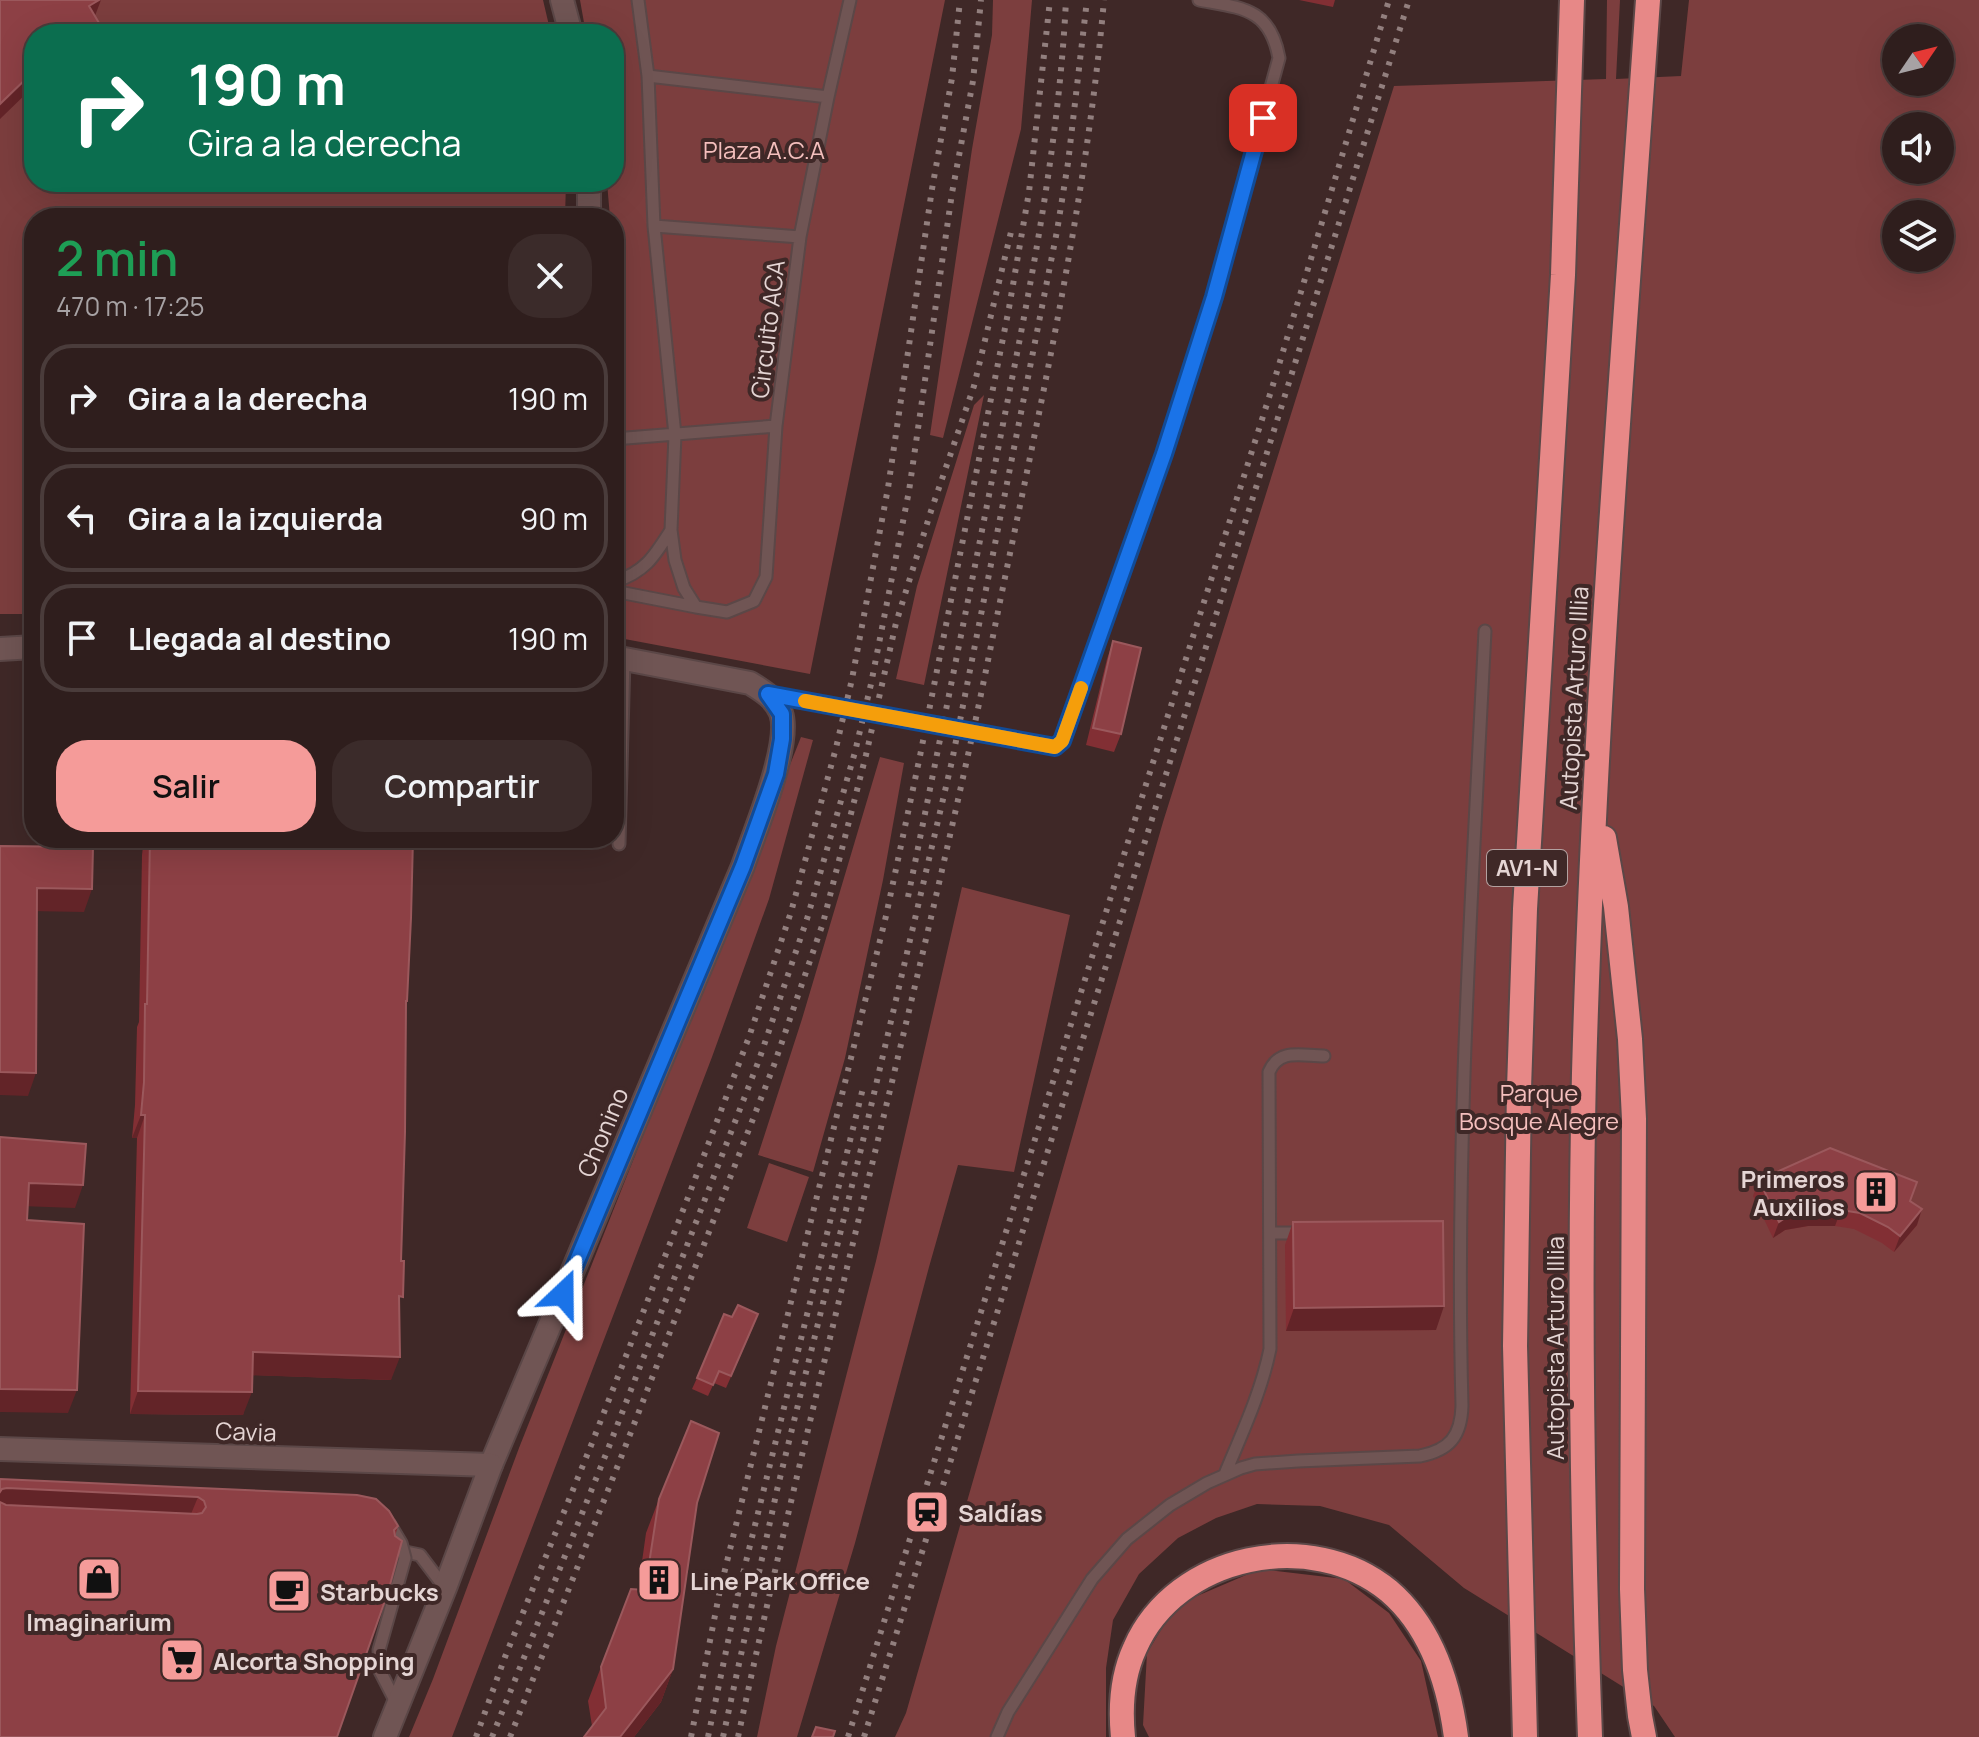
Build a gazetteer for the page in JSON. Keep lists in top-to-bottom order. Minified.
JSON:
{"streets":{"highway":["Autopista Arturo Illia","AV1-N"],"street":["Chonino","Cavia"],"lane":["Circuito ACA"]},"crossings":[["Chonino","Cavia"]],"parks":["Plaza A.C.A","Parque Bosque Alegre"],"places":{"building":["Primeros Auxilios","Line Park Office"],"station":["Saldías"],"shop":["Imaginarium"],"cafe":["Starbucks"],"supermarket":["Alcorta Shopping"]},"north":"top right","page":{"turn":["190 m","Gira a la derecha"],"heading":["2 min","470 m · 17:25"],"list":[{"name":"Gira a la derecha","value":"190 m"},{"name":"Gira a la izquierda","value":"90 m"},{"name":"Llegada al destino","value":"190 m"}],"buttons":["Salir","Compartir"]}}
